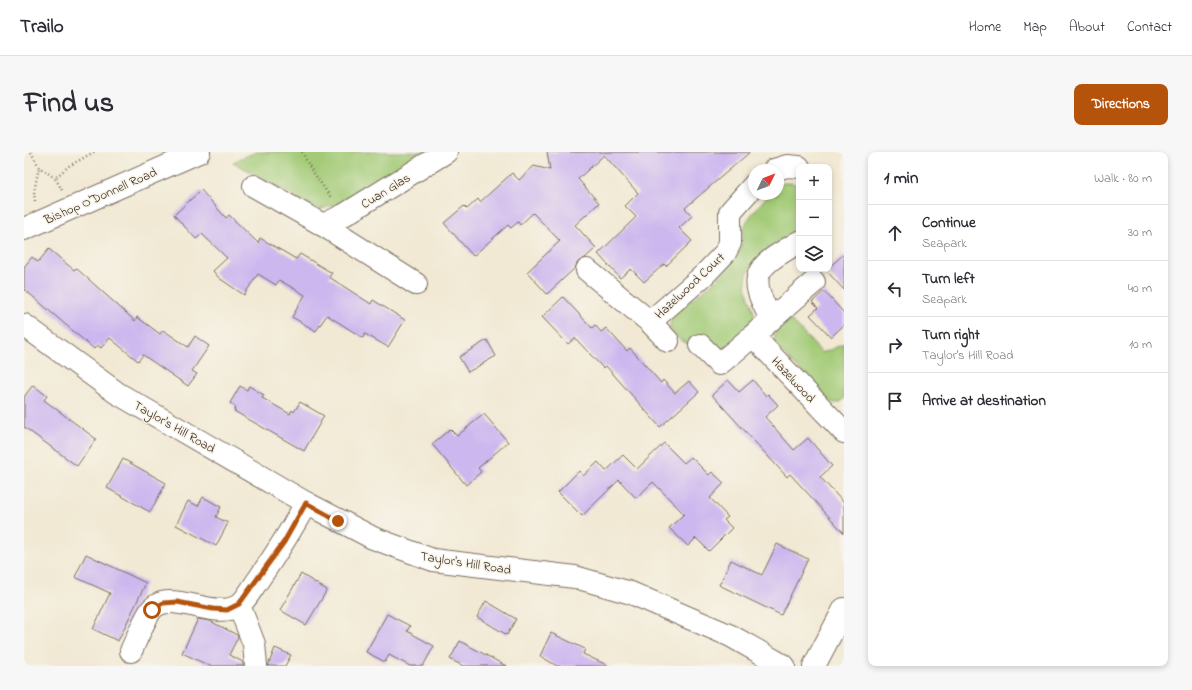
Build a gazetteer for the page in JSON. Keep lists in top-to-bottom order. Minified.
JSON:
{"streets":{"street":["Cuan Glas","Bishop O'Donnell Road","Hazelwood Court","Hazelwood","Taylor's Hill Road"]},"north":"top right","page":{"header":"Trailo","nav":["Home","Map","About","Contact"],"title":"Find us","buttons":"Directions","heading":["1 min","Walk · 80 m"],"map_buttons":["+","−"],"list":[["Continue","Seapark","30 m"],["Turn left","Seapark","40 m"],["Turn right","Taylor's Hill Road","10 m"],"Arrive at destination"]}}
